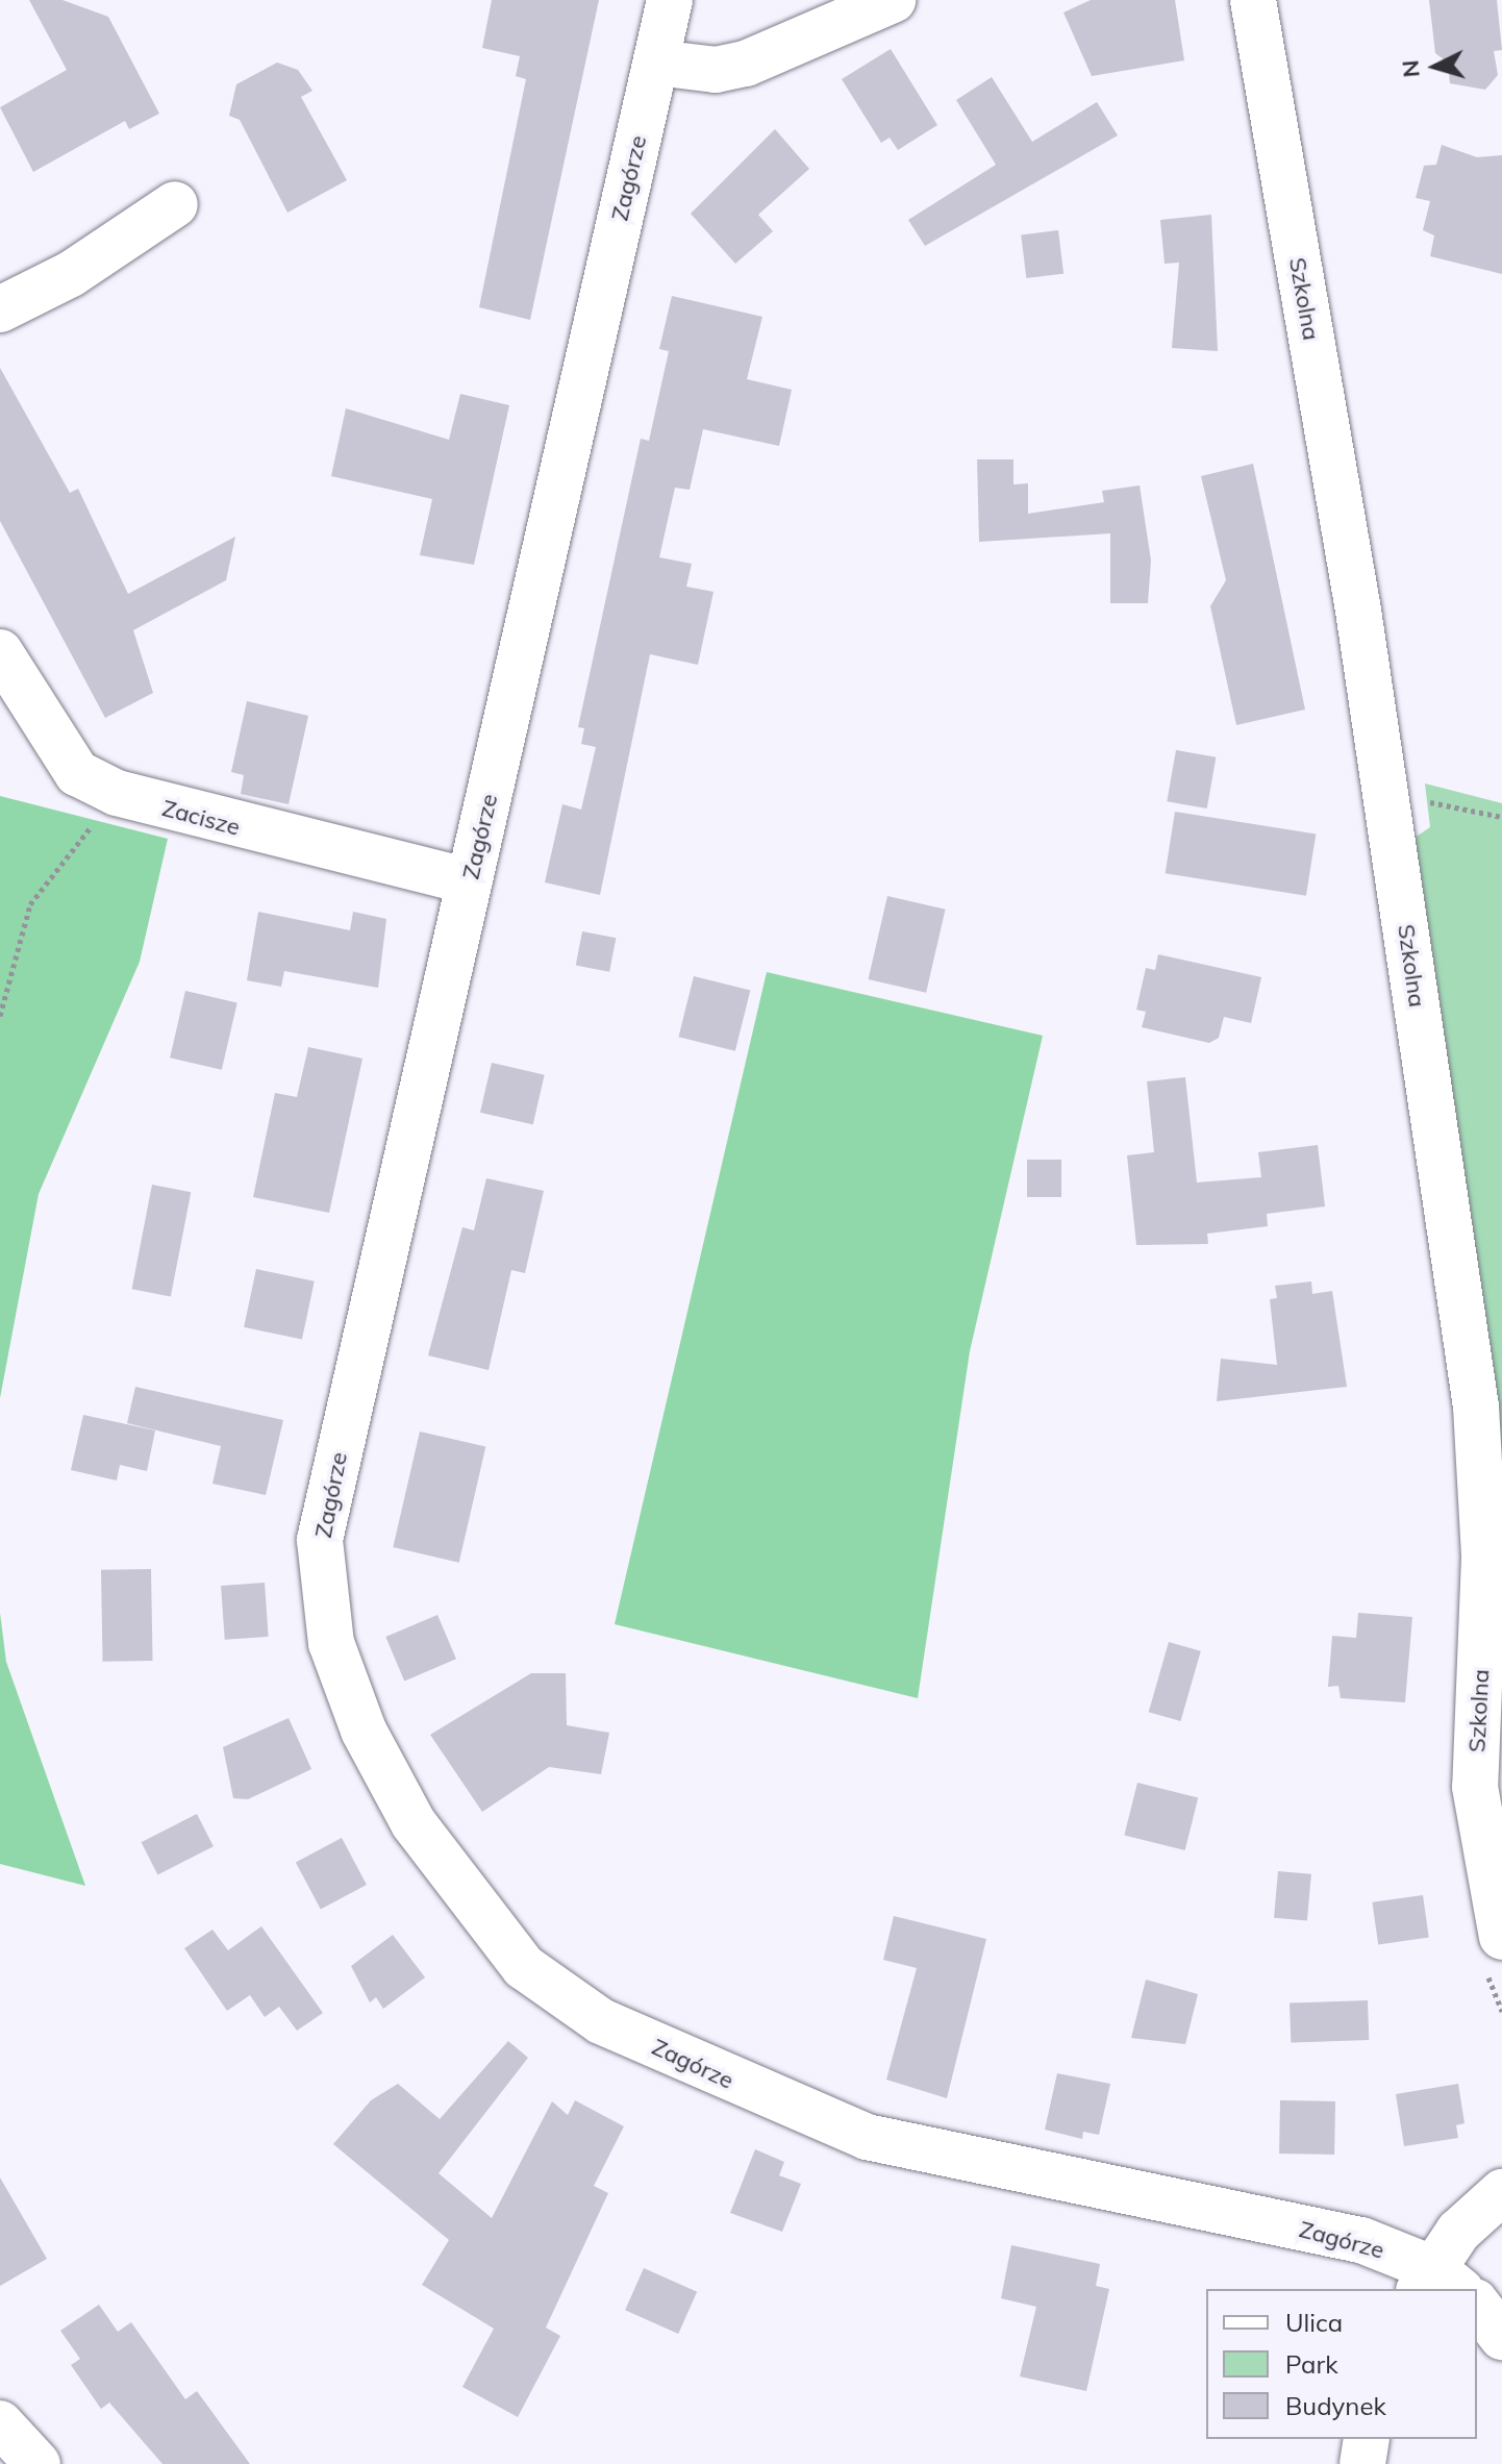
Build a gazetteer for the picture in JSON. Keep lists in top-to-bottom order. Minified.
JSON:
{"streets":{"street":["Zagórze","Szkolna","Zacisze"]},"crossings":[["Zagórze","Zacisze"]],"legend":["Ulica","Park","Budynek"],"north":"left"}
